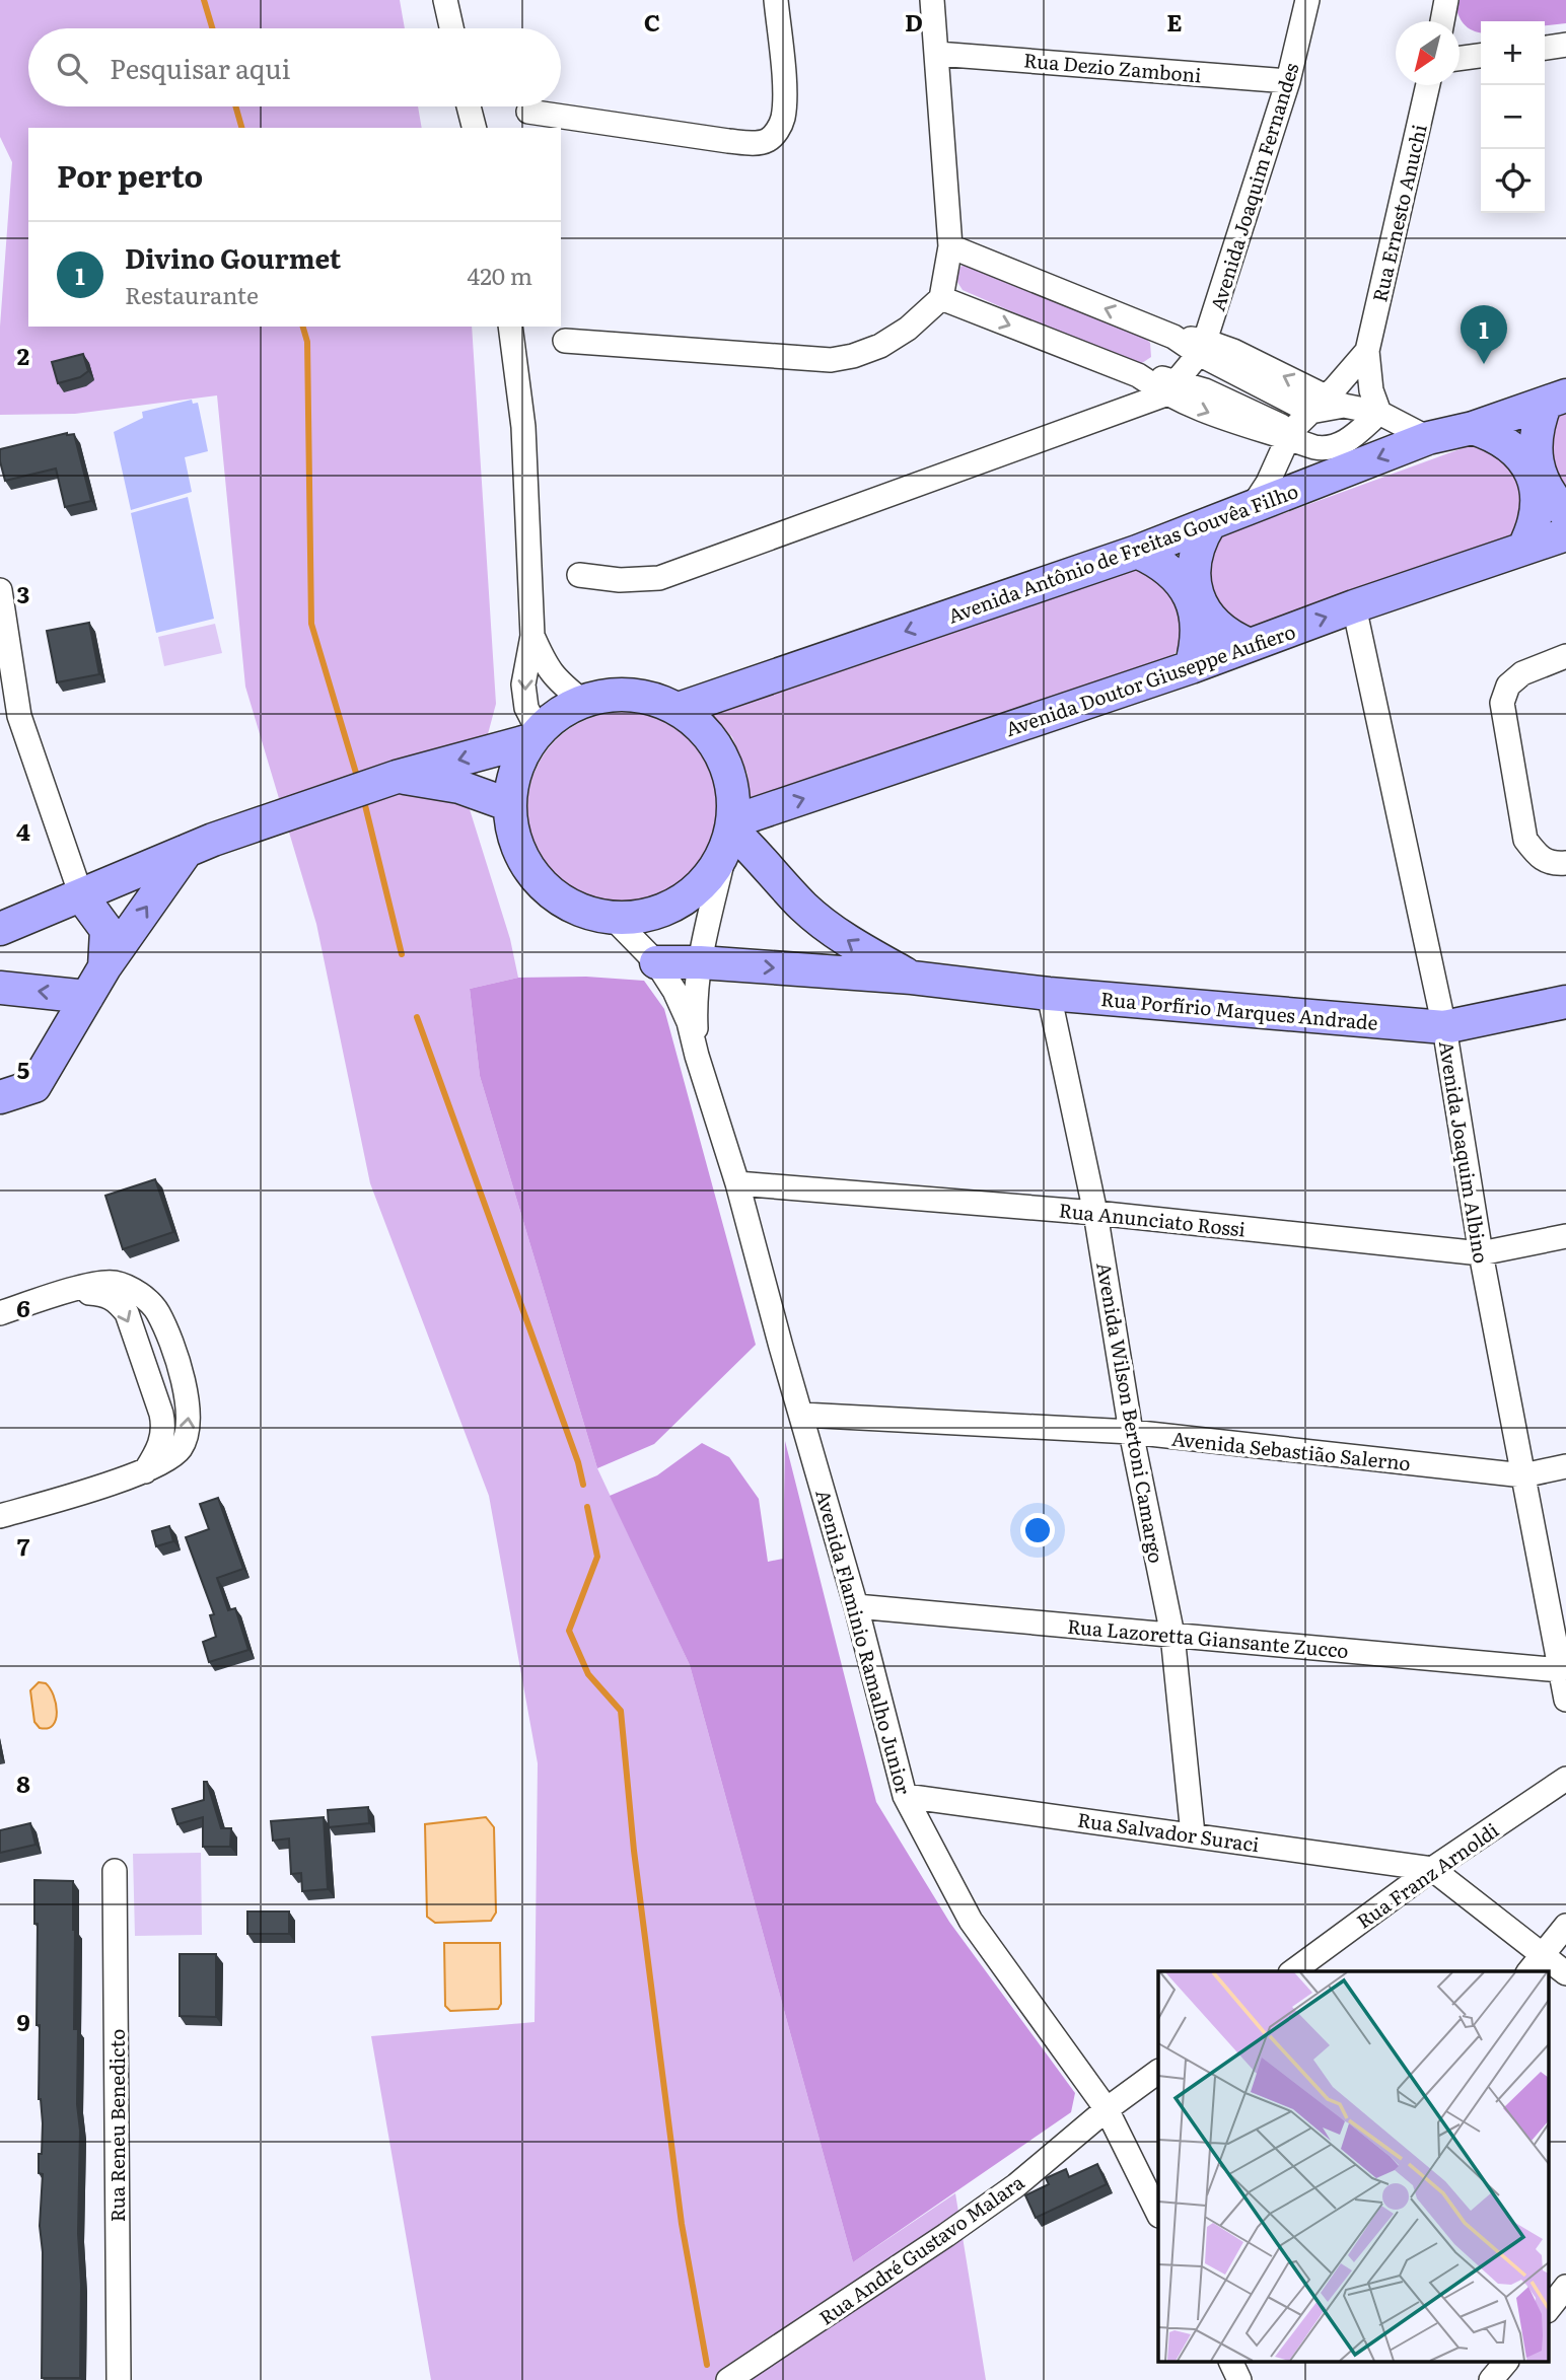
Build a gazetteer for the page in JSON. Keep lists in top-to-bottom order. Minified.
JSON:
{"streets":{"street":["Rua Dezio Zamboni","Avenida Joaquim Fernandes","Rua Ernesto Anuchi","Avenida Antônio de Freitas Gouvêa Filho","Avenida Doutor Giuseppe Aufiero","Rua Porfírio Marques Andrade","Avenida Joaquim Albino","Rua Anunciato Rossi","Avenida Wilson Bertoni Camargo","Avenida Sebastião Salerno","Rua Lazoretta Giansante Zucco","Avenida Flaminio Ramalho Junior","Rua Salvador Suraci","Rua Franz Arnoldi","Rua Reneu Benedicto","Rua André Gustavo Malara"]},"crossings":[["Rua Dezio Zamboni","Avenida Joaquim Fernandes"],["Avenida Antônio de Freitas Gouvêa Filho","Avenida Doutor Giuseppe Aufiero"],["Avenida Antônio de Freitas Gouvêa Filho","Rua Porfírio Marques Andrade"],["Avenida Antônio de Freitas Gouvêa Filho","Avenida Flaminio Ramalho Junior"],["Avenida Doutor Giuseppe Aufiero","Rua Porfírio Marques Andrade"],["Avenida Doutor Giuseppe Aufiero","Avenida Joaquim Albino"],["Avenida Doutor Giuseppe Aufiero","Avenida Flaminio Ramalho Junior"],["Rua Porfírio Marques Andrade","Avenida Joaquim Albino"],["Rua Porfírio Marques Andrade","Avenida Wilson Bertoni Camargo"],["Rua Porfírio Marques Andrade","Avenida Flaminio Ramalho Junior"],["Avenida Joaquim Albino","Rua Anunciato Rossi"],["Avenida Joaquim Albino","Avenida Sebastião Salerno"],["Avenida Joaquim Albino","Rua Lazoretta Giansante Zucco"],["Rua Anunciato Rossi","Avenida Wilson Bertoni Camargo"],["Rua Anunciato Rossi","Avenida Flaminio Ramalho Junior"],["Avenida Wilson Bertoni Camargo","Avenida Sebastião Salerno"],["Avenida Wilson Bertoni Camargo","Rua Lazoretta Giansante Zucco"],["Avenida Wilson Bertoni Camargo","Rua Salvador Suraci"],["Avenida Sebastião Salerno","Avenida Flaminio Ramalho Junior"],["Rua Lazoretta Giansante Zucco","Avenida Flaminio Ramalho Junior"],["Avenida Flaminio Ramalho Junior","Rua Salvador Suraci"],["Avenida Flaminio Ramalho Junior","Rua André Gustavo Malara"],["Rua Salvador Suraci","Rua Franz Arnoldi"]],"north":"bottom left","page":{"map_buttons":["+","−"],"search":"Pesquisar aqui","heading":"Por perto","list":[{"mark":"1","name":"Divino Gourmet","note":"Restaurante","value":"420 m"}],"pins":"1"},"grid":{"columns":["C","D","E"],"rows":["2","3","4","5","6","7","8","9"]}}
